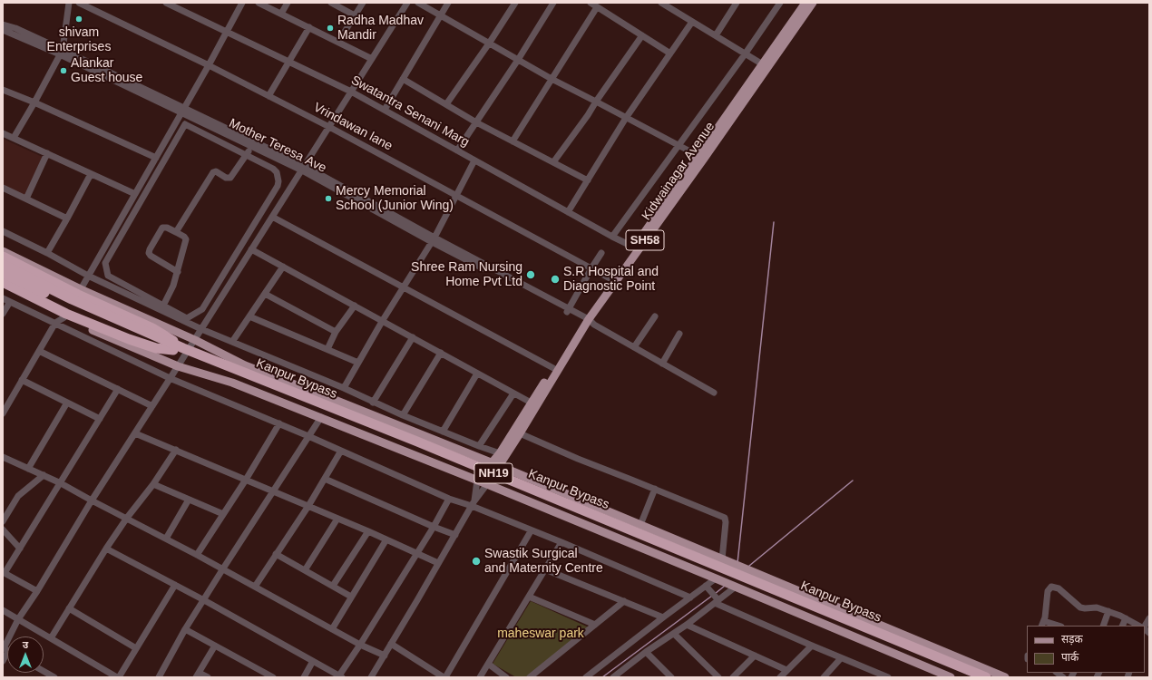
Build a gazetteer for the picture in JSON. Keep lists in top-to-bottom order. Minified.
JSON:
{"streets":{"highway":["Kanpur Bypass","NH19"],"main road":["Kidwainagar Avenue","SH58"],"street":["Swatantra Senani Marg","Vrindawan lane"]},"crossings":[["Swatantra Senani Marg","Kidwainagar Avenue"],["Vrindawan lane","Kidwainagar Avenue"]],"parks":["maheswar park"],"places":["shivam Enterprises","Radha Madhav Mandir","Alankar Guest house","Mercy Memorial School (Junior Wing)","Shree Ram Nursing Home Pvt Ltd","S.R Hospital and Diagnostic Point","Swastik Surgical and Maternity Centre"],"legend":["सड़क","पार्क"],"north":"top"}
